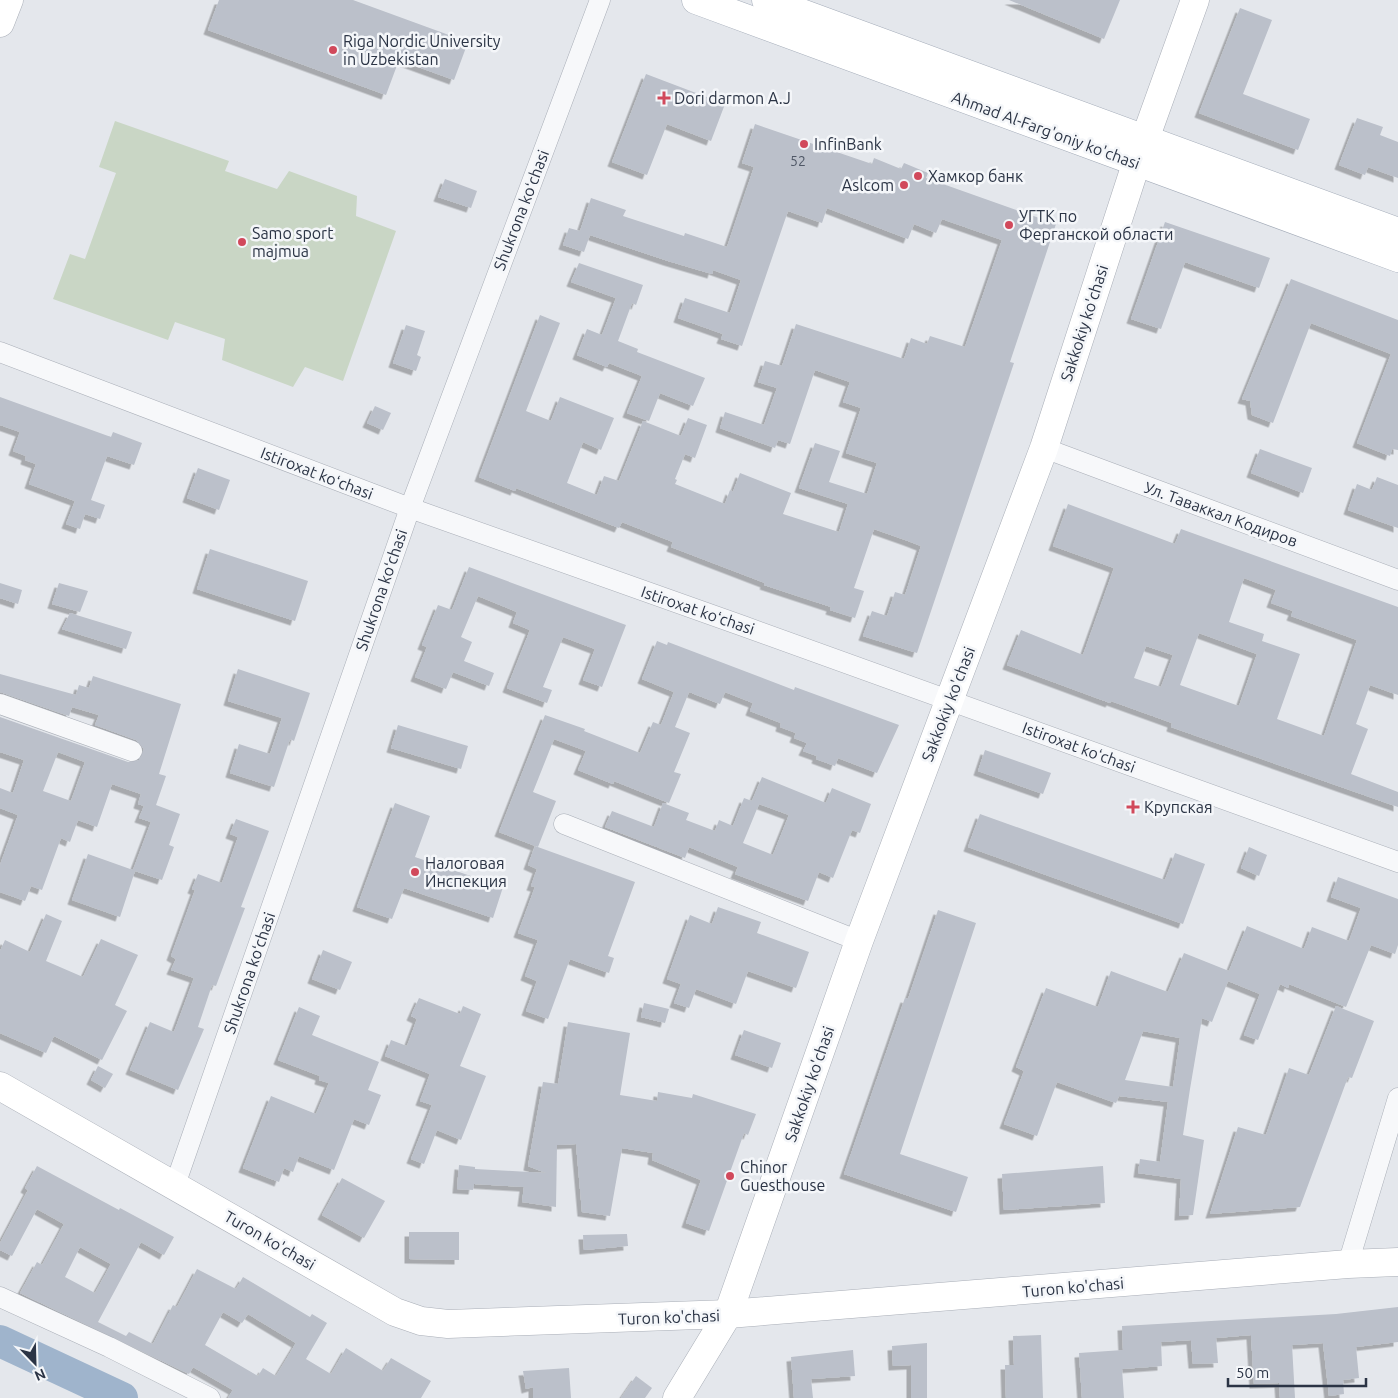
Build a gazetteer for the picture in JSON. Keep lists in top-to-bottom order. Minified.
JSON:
{"streets":{"street":["Ahmad Al-Farg'oniy ko'chasi","Shukrona koʻchasi","Sakkokiy ko'chasi","Istiroxat koʻchasi","Ул. Таваккал Кодиров","Turon ko'chasi"]},"crossings":[["Ahmad Al-Farg'oniy ko'chasi","Sakkokiy ko'chasi"],["Shukrona koʻchasi","Istiroxat koʻchasi"],["Shukrona koʻchasi","Turon ko'chasi"],["Sakkokiy ko'chasi","Istiroxat koʻchasi"],["Sakkokiy ko'chasi","Ул. Таваккал Кодиров"],["Sakkokiy ko'chasi","Turon ko'chasi"]],"places":{"other":["Riga Nordic University in Uzbekistan","InfinBank","Хамкор банк","Aslcom","УГТК по Ферганской области","Samo sport majmua","Налоговая Инспекция","Chinor Guesthouse"],"health":["Dori darmon A.J","Крупская"]},"house_numbers":["52"],"scale_bar":"50 m","north":"bottom right"}
